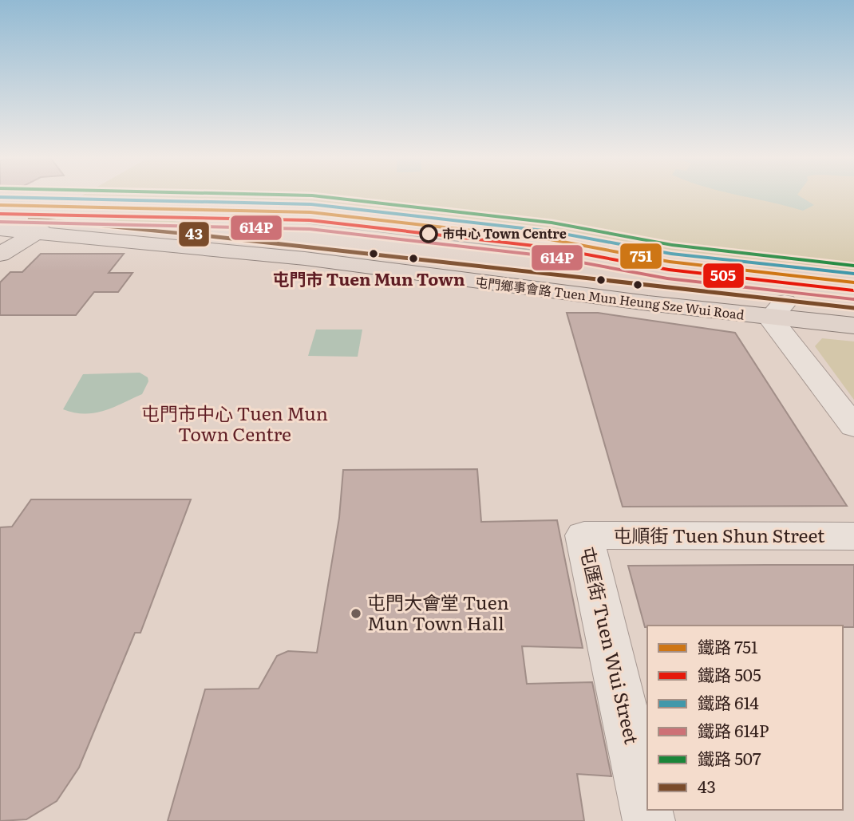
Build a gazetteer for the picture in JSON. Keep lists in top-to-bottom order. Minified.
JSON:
{"streets":{"main road":["屯門鄉事會路 Tuen Mun Heung Sze Wui Road"],"street":["屯順街 Tuen Shun Street","屯匯街 Tuen Wui Street"]},"crossings":[["屯順街 Tuen Shun Street","屯匯街 Tuen Wui Street"]],"districts":["屯門市 Tuen Mun Town","屯門市中心 Tuen Mun Town Centre"],"places":["市中心 Town Centre","屯門大會堂 Tuen Mun Town Hall"],"lines":["rail line 507","rail line 614","rail line 751","rail line 505","transit line 43","rail line 614P"],"legend":["鐵路 751","鐵路 505","鐵路 614","鐵路 614P","鐵路 507","43"]}
